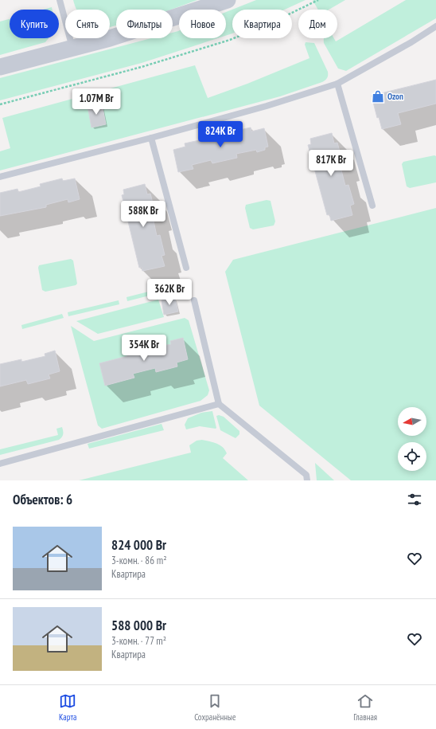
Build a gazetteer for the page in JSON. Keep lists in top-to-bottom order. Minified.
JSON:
{"places":{"shop":["Ozon"]},"north":"left","page":{"chip":["Купить","Снять","Фильтры","Новое","Квартира","Дом"],"price":["1.07M Br","824K Br","817K Br","588K Br","362K Br","354K Br"],"heading":"Объектов: 6","list":[{"name":"824 000 Br","note":"3-комн. · 86 m² · Квартира"},{"name":"588 000 Br","note":"3-комн. · 77 m² · Квартира"}],"tabs":["Карта","Сохранённые","Главная"]}}
